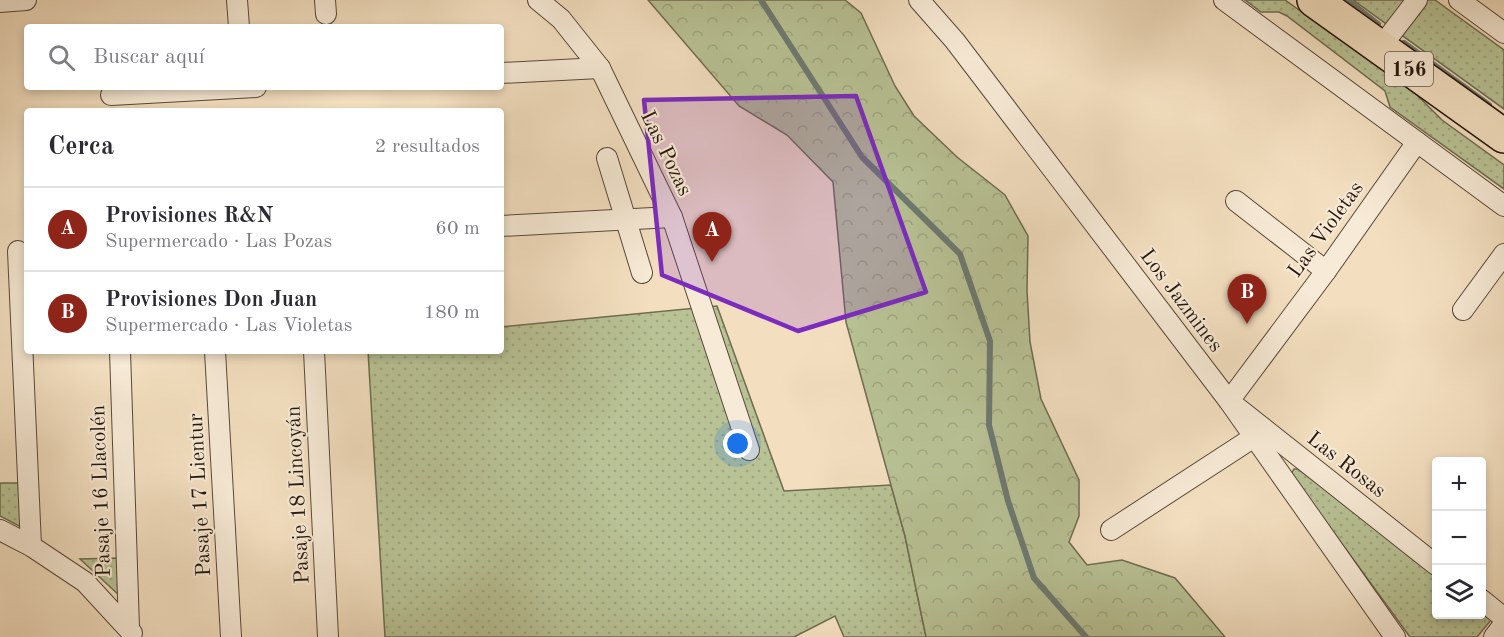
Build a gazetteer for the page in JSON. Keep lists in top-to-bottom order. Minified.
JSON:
{"streets":{"highway":["156"],"street":["Las Pozas","Las Violetas","Los Jazmines","Las Rosas","Pasaje 16 Llacolén","Pasaje 17 Lientur","Pasaje 18 Lincoyán"]},"crossings":[["Las Violetas","Los Jazmines"],["Las Violetas","Las Rosas"],["Los Jazmines","Las Rosas"]],"page":{"search":"Buscar aquí","heading":["Cerca","2 resultados"],"list":[{"mark":"A","name":"Provisiones R&N","note":"Supermercado · Las Pozas","value":"60 m"},{"mark":"B","name":"Provisiones Don Juan","note":"Supermercado · Las Violetas","value":"180 m"}],"pins":["A","B"],"map_buttons":["+","−"]}}
